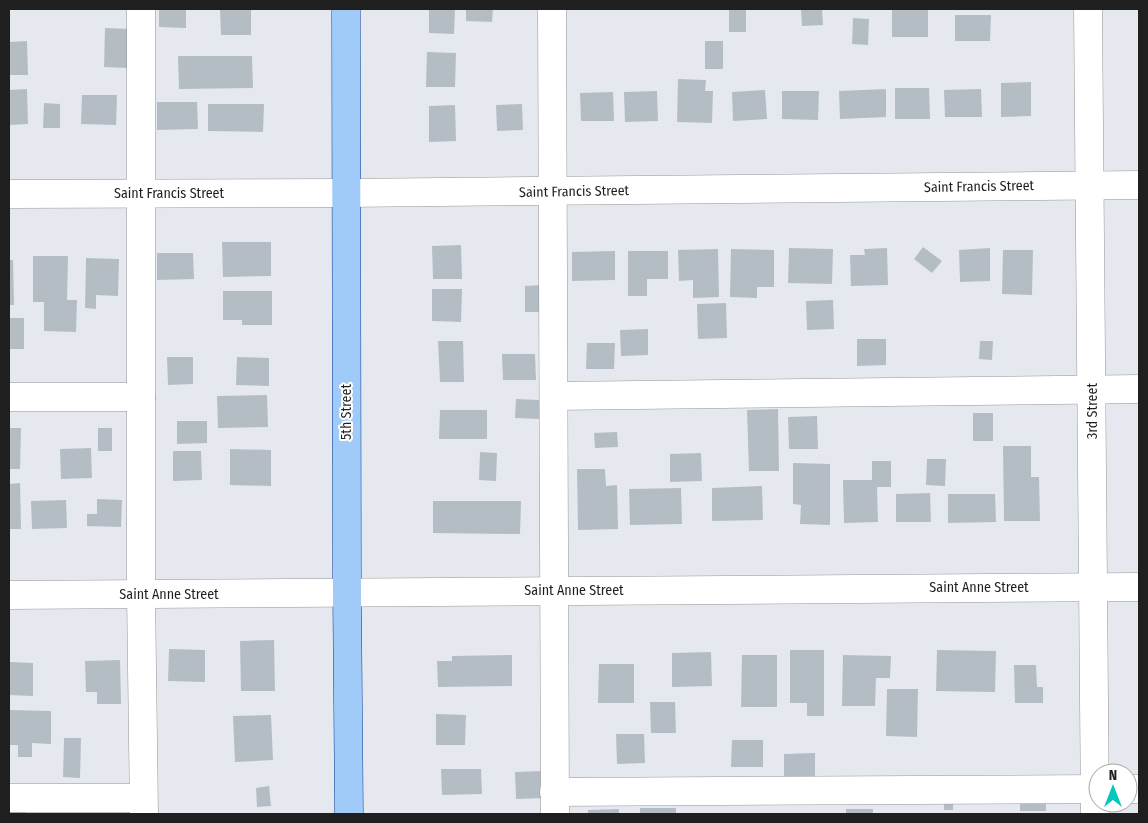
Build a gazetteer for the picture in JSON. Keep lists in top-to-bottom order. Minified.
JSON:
{"streets":{"main road":["5th Street"],"street":["Saint Francis Street","3rd Street","Saint Anne Street"]},"crossings":[["Saint Francis Street","3rd Street"],["Saint Francis Street","5th Street"],["3rd Street","Saint Anne Street"],["5th Street","Saint Anne Street"]],"north":"top"}
